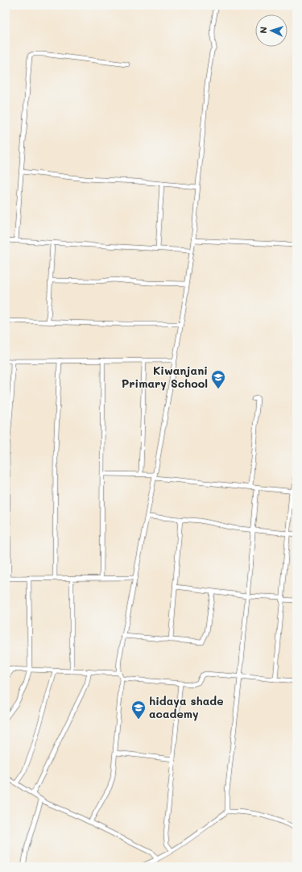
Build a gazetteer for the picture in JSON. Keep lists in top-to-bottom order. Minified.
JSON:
{"places":{"school or university":["Kiwanjani Primary School","hidaya shade academy"]},"north":"left"}
